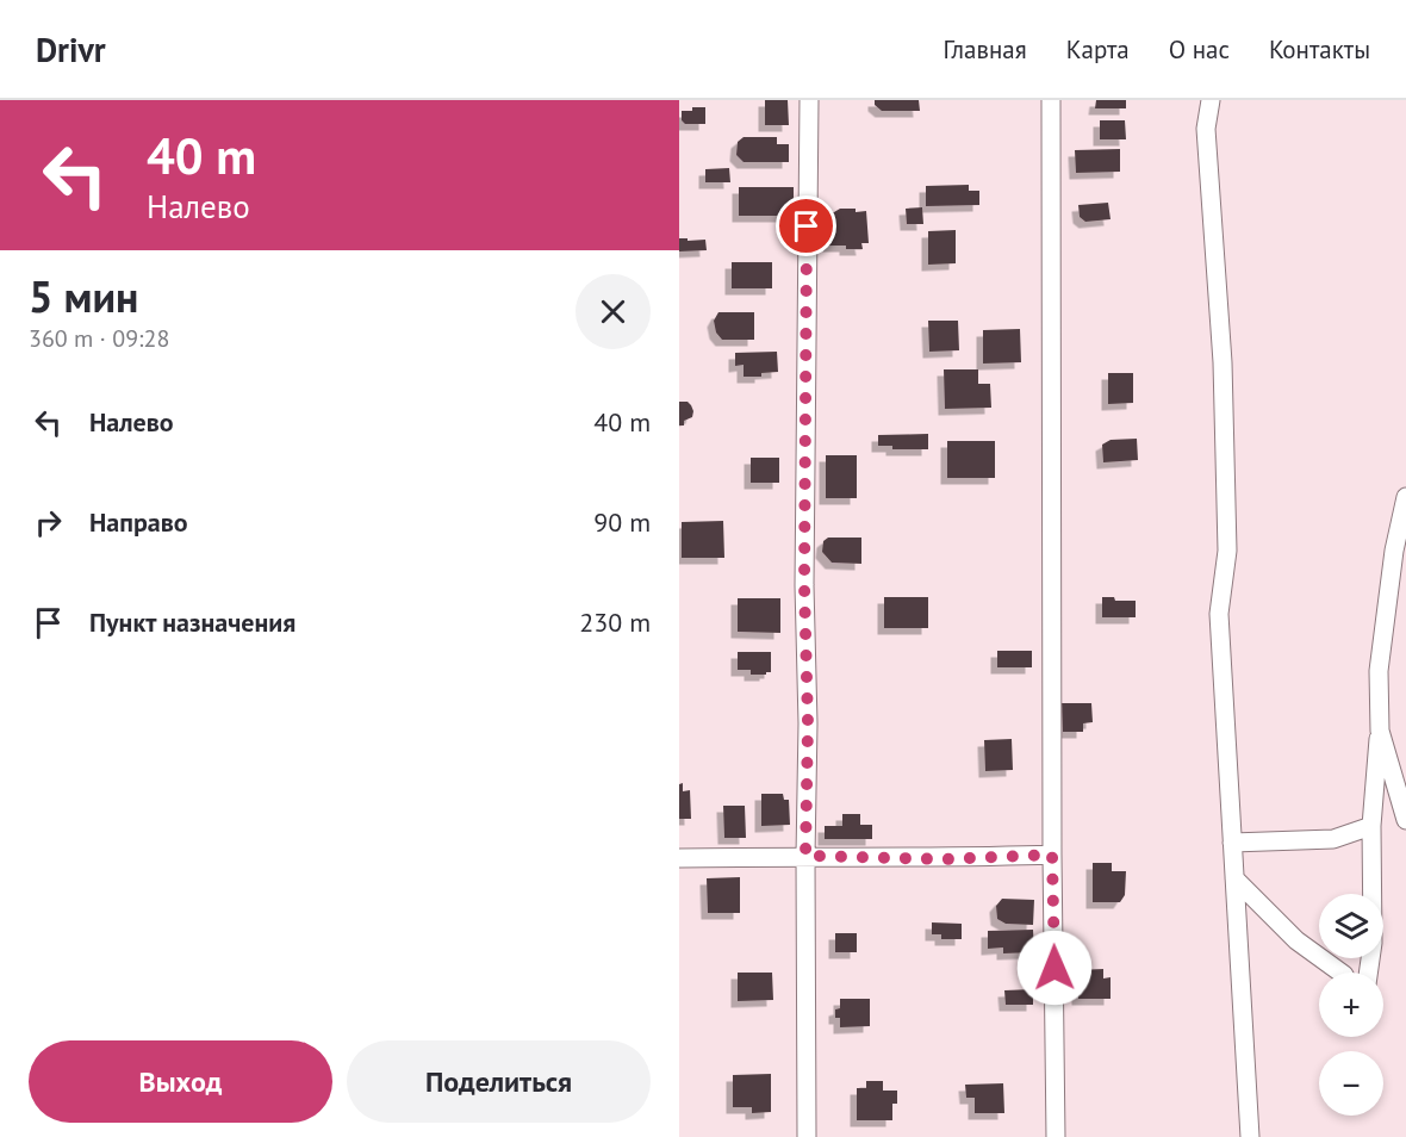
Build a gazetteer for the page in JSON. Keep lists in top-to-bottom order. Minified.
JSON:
{"page":{"header":"Drivr","nav":["Главная","Карта","О нас","Контакты"],"turn":["40 m","Налево"],"heading":["5 мин","360 m · 09:28"],"list":[{"name":"Налево","value":"40 m"},{"name":"Направо","value":"90 m"},{"name":"Пункт назначения","value":"230 m"}],"map_buttons":["+","−"],"buttons":["Выход","Поделиться"]}}
